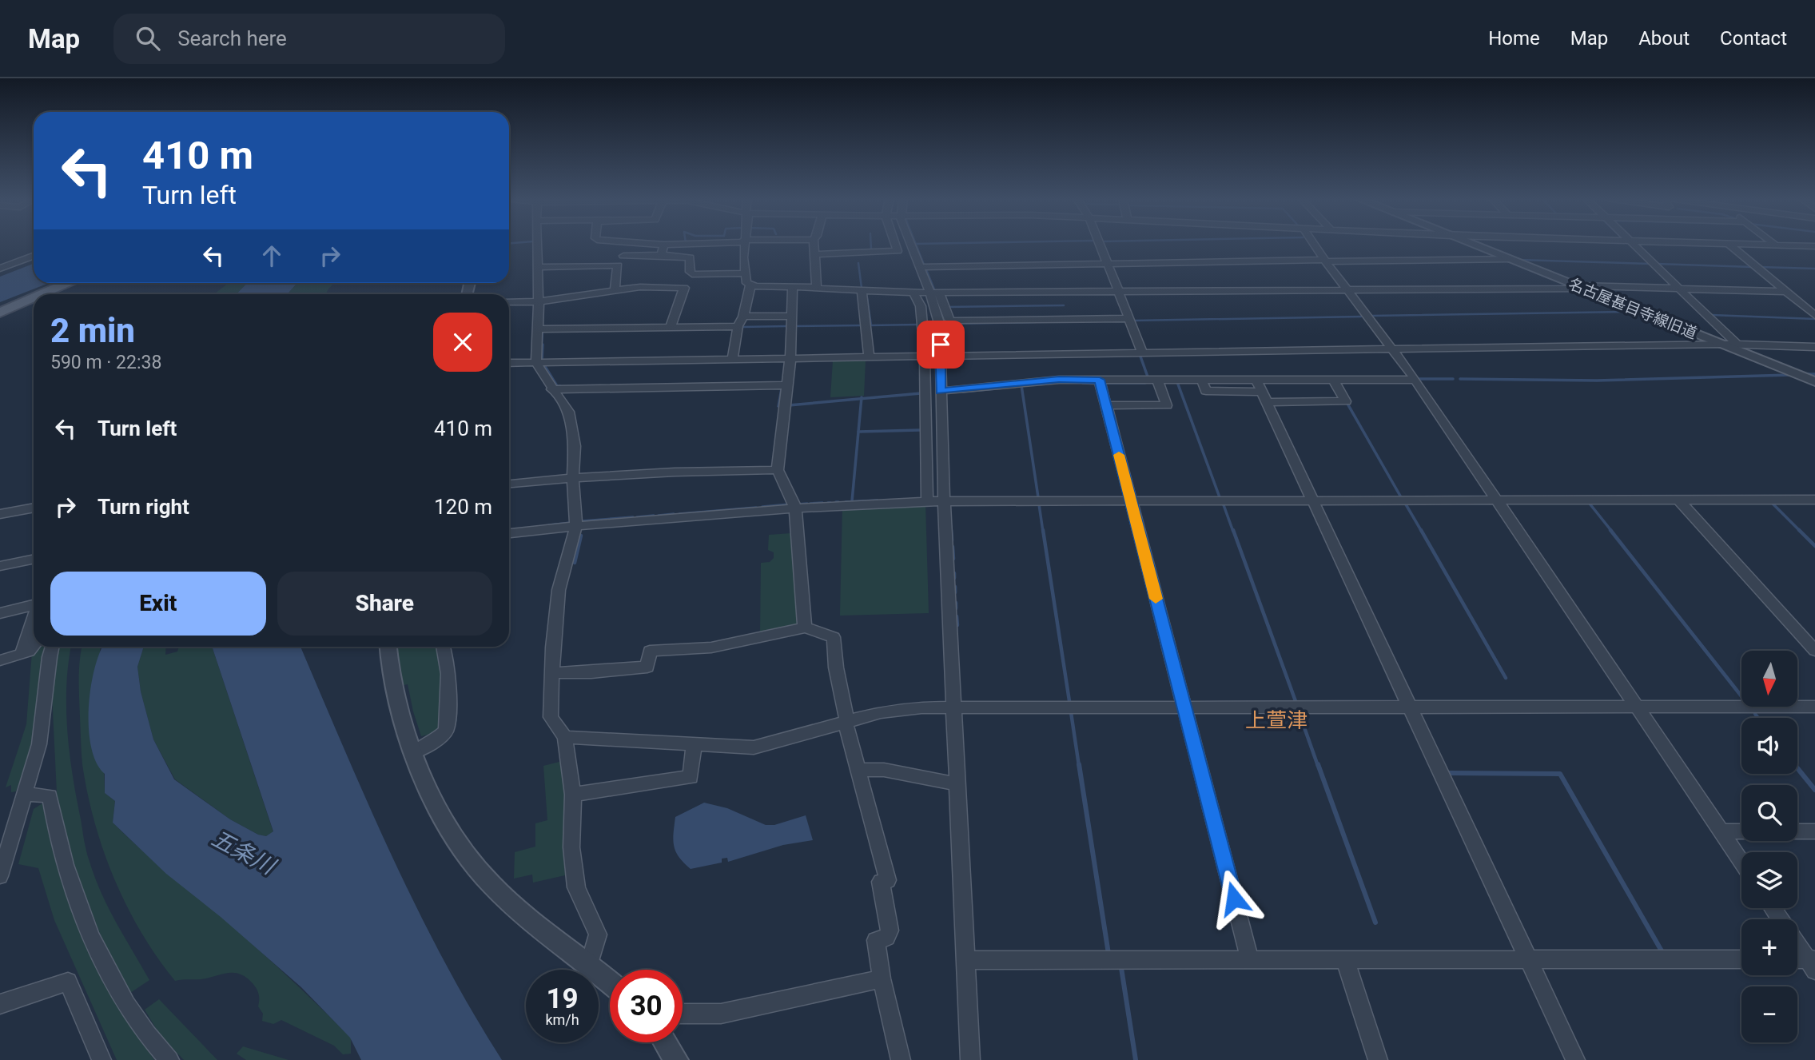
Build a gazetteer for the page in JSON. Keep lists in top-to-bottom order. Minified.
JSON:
{"streets":{"street":["名古屋甚目寺線旧道"]},"districts":["上萱津"],"water":["五条川"],"north":"bottom","page":{"header":"Map","search":"Search here","nav":["Home","Map","About","Contact"],"turn":["410 m","Turn left"],"heading":["2 min","590 m · 22:38"],"list":[{"name":"Turn left","value":"410 m"},{"name":"Turn right","value":"120 m"}],"buttons":["Exit","Share"],"map_buttons":["+","−"],"speed":"19 km/h","limit":"30"}}
